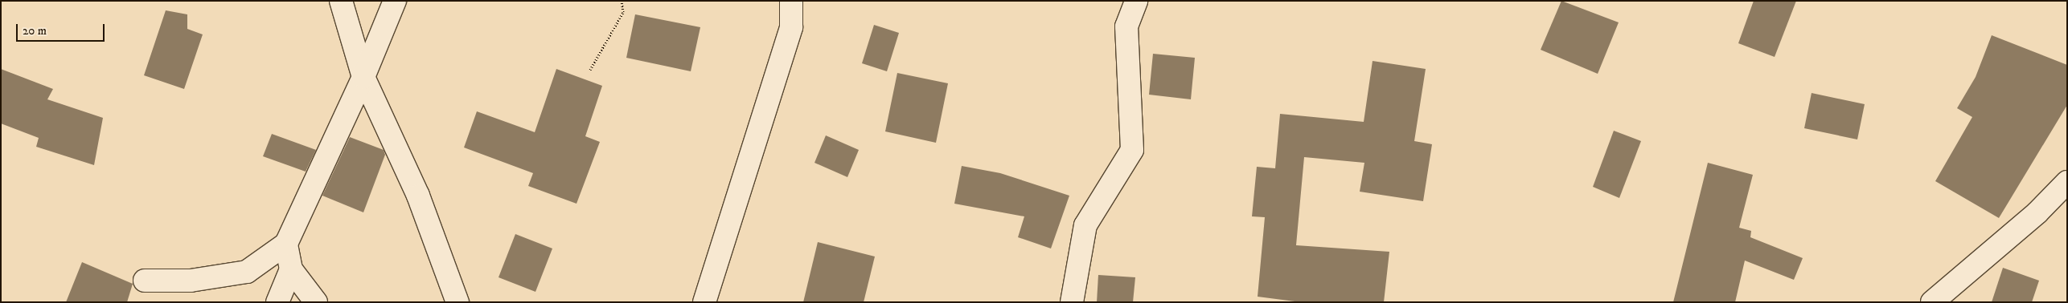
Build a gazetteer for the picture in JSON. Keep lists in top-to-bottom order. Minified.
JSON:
{"scale_bar":"20 m"}
